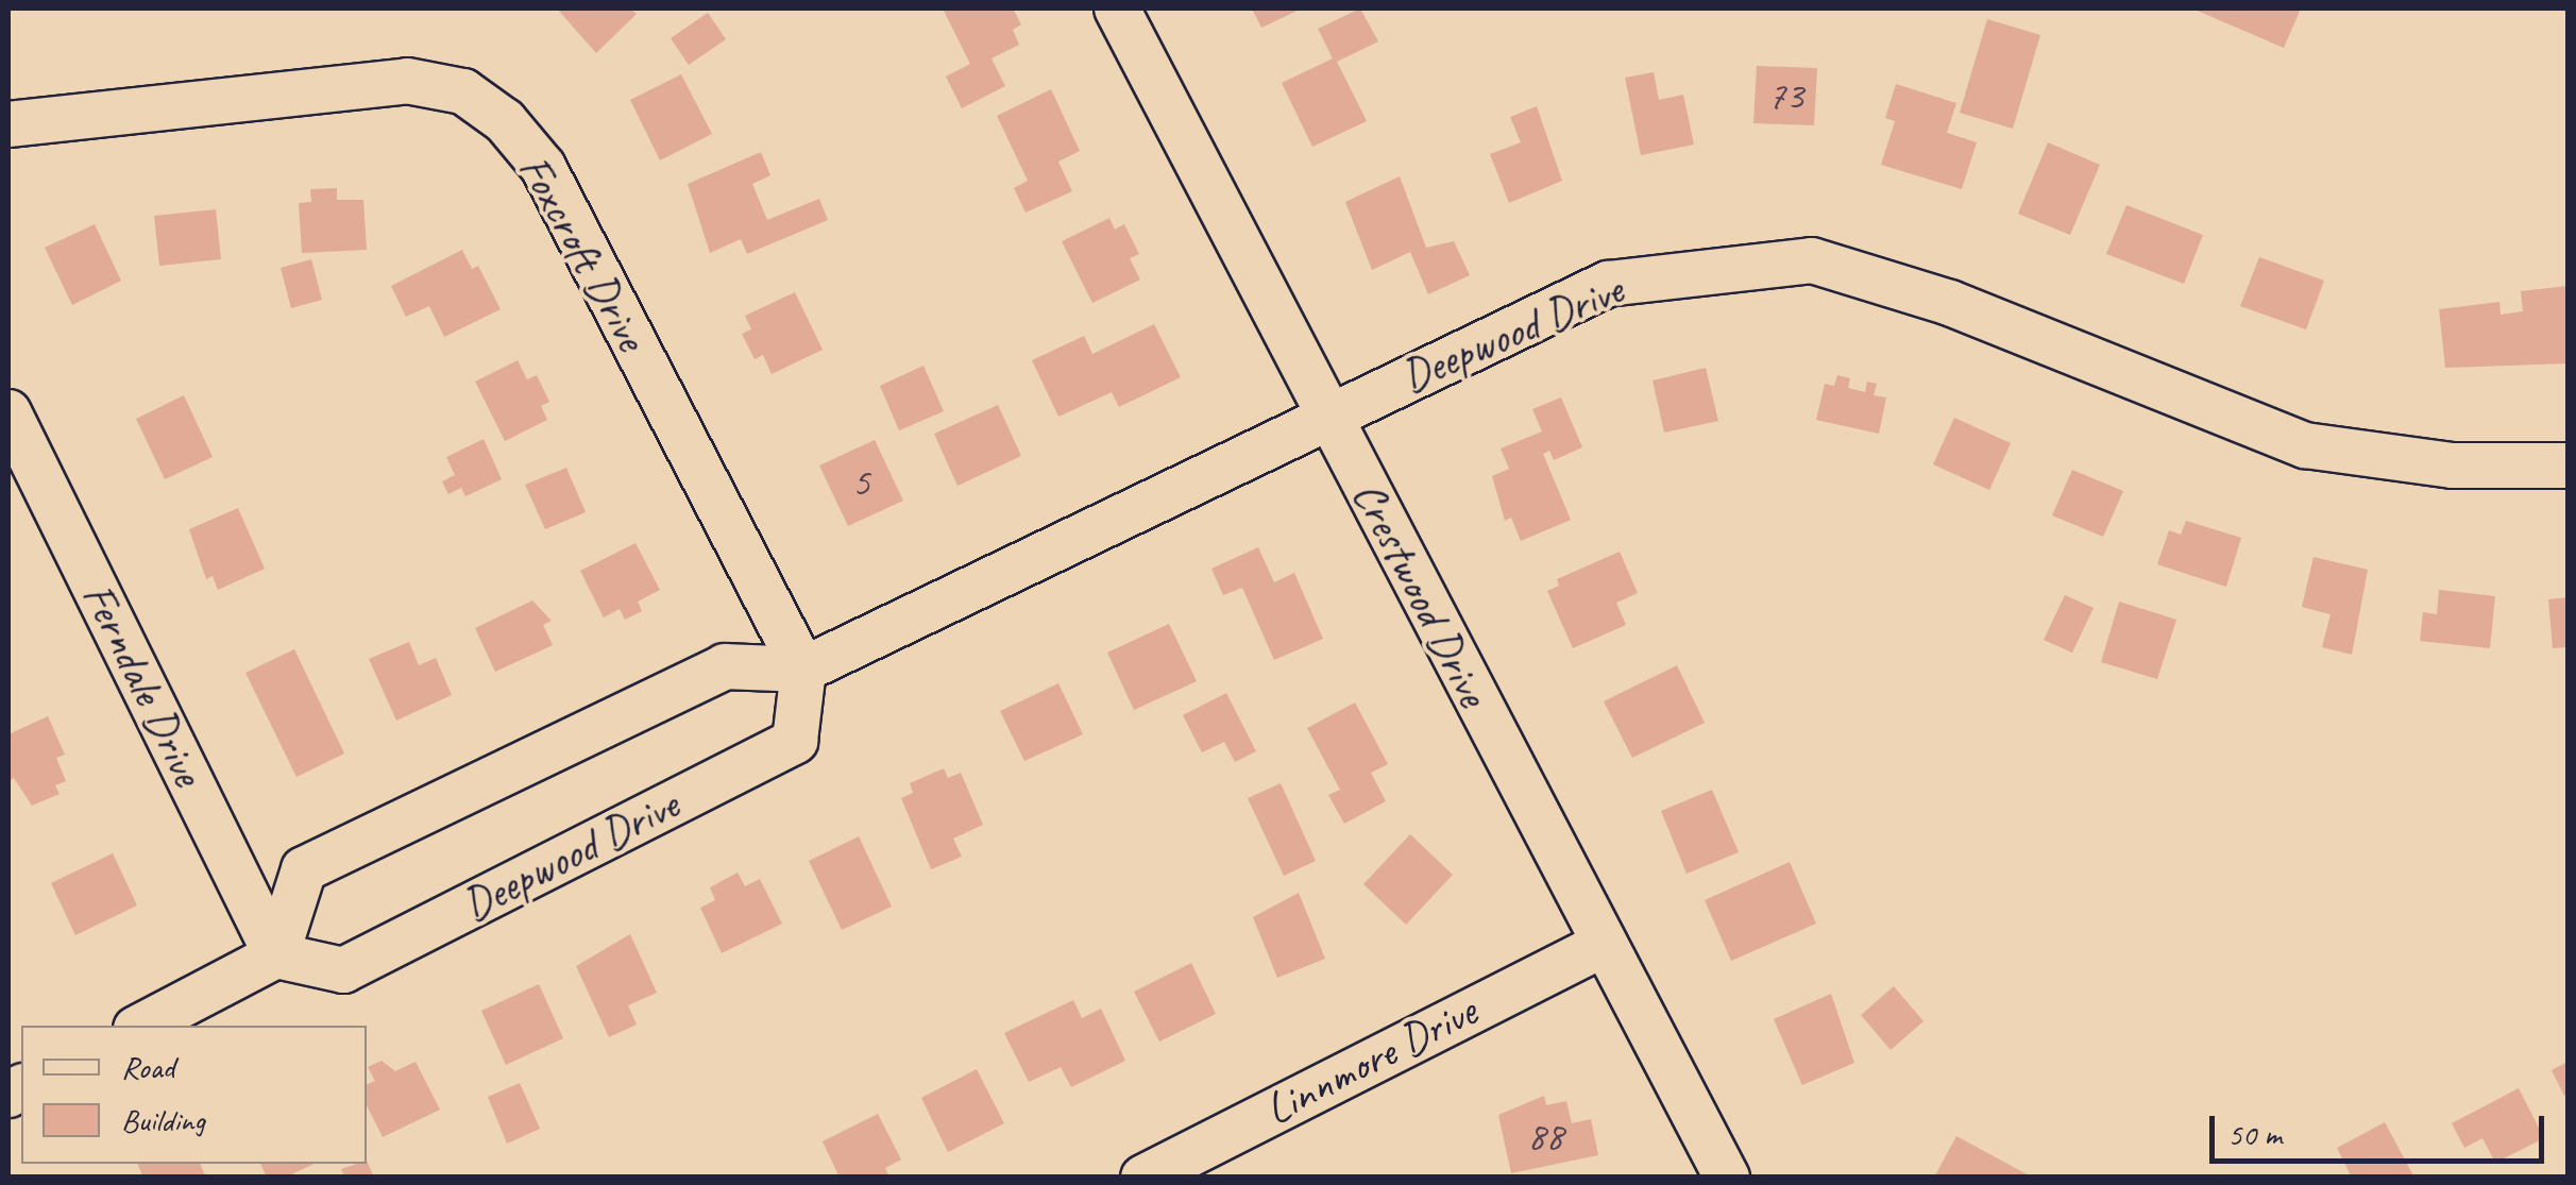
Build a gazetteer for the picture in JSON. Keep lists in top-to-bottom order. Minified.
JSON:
{"streets":{"street":["Foxcroft Drive","Deepwood Drive","Crestwood Drive","Ferndale Drive","Linnmore Drive"]},"crossings":[["Foxcroft Drive","Deepwood Drive"],["Deepwood Drive","Crestwood Drive"],["Deepwood Drive","Ferndale Drive"],["Crestwood Drive","Linnmore Drive"]],"house_numbers":["73","5","88"],"legend":["Road","Building"],"scale_bar":"50 m"}
